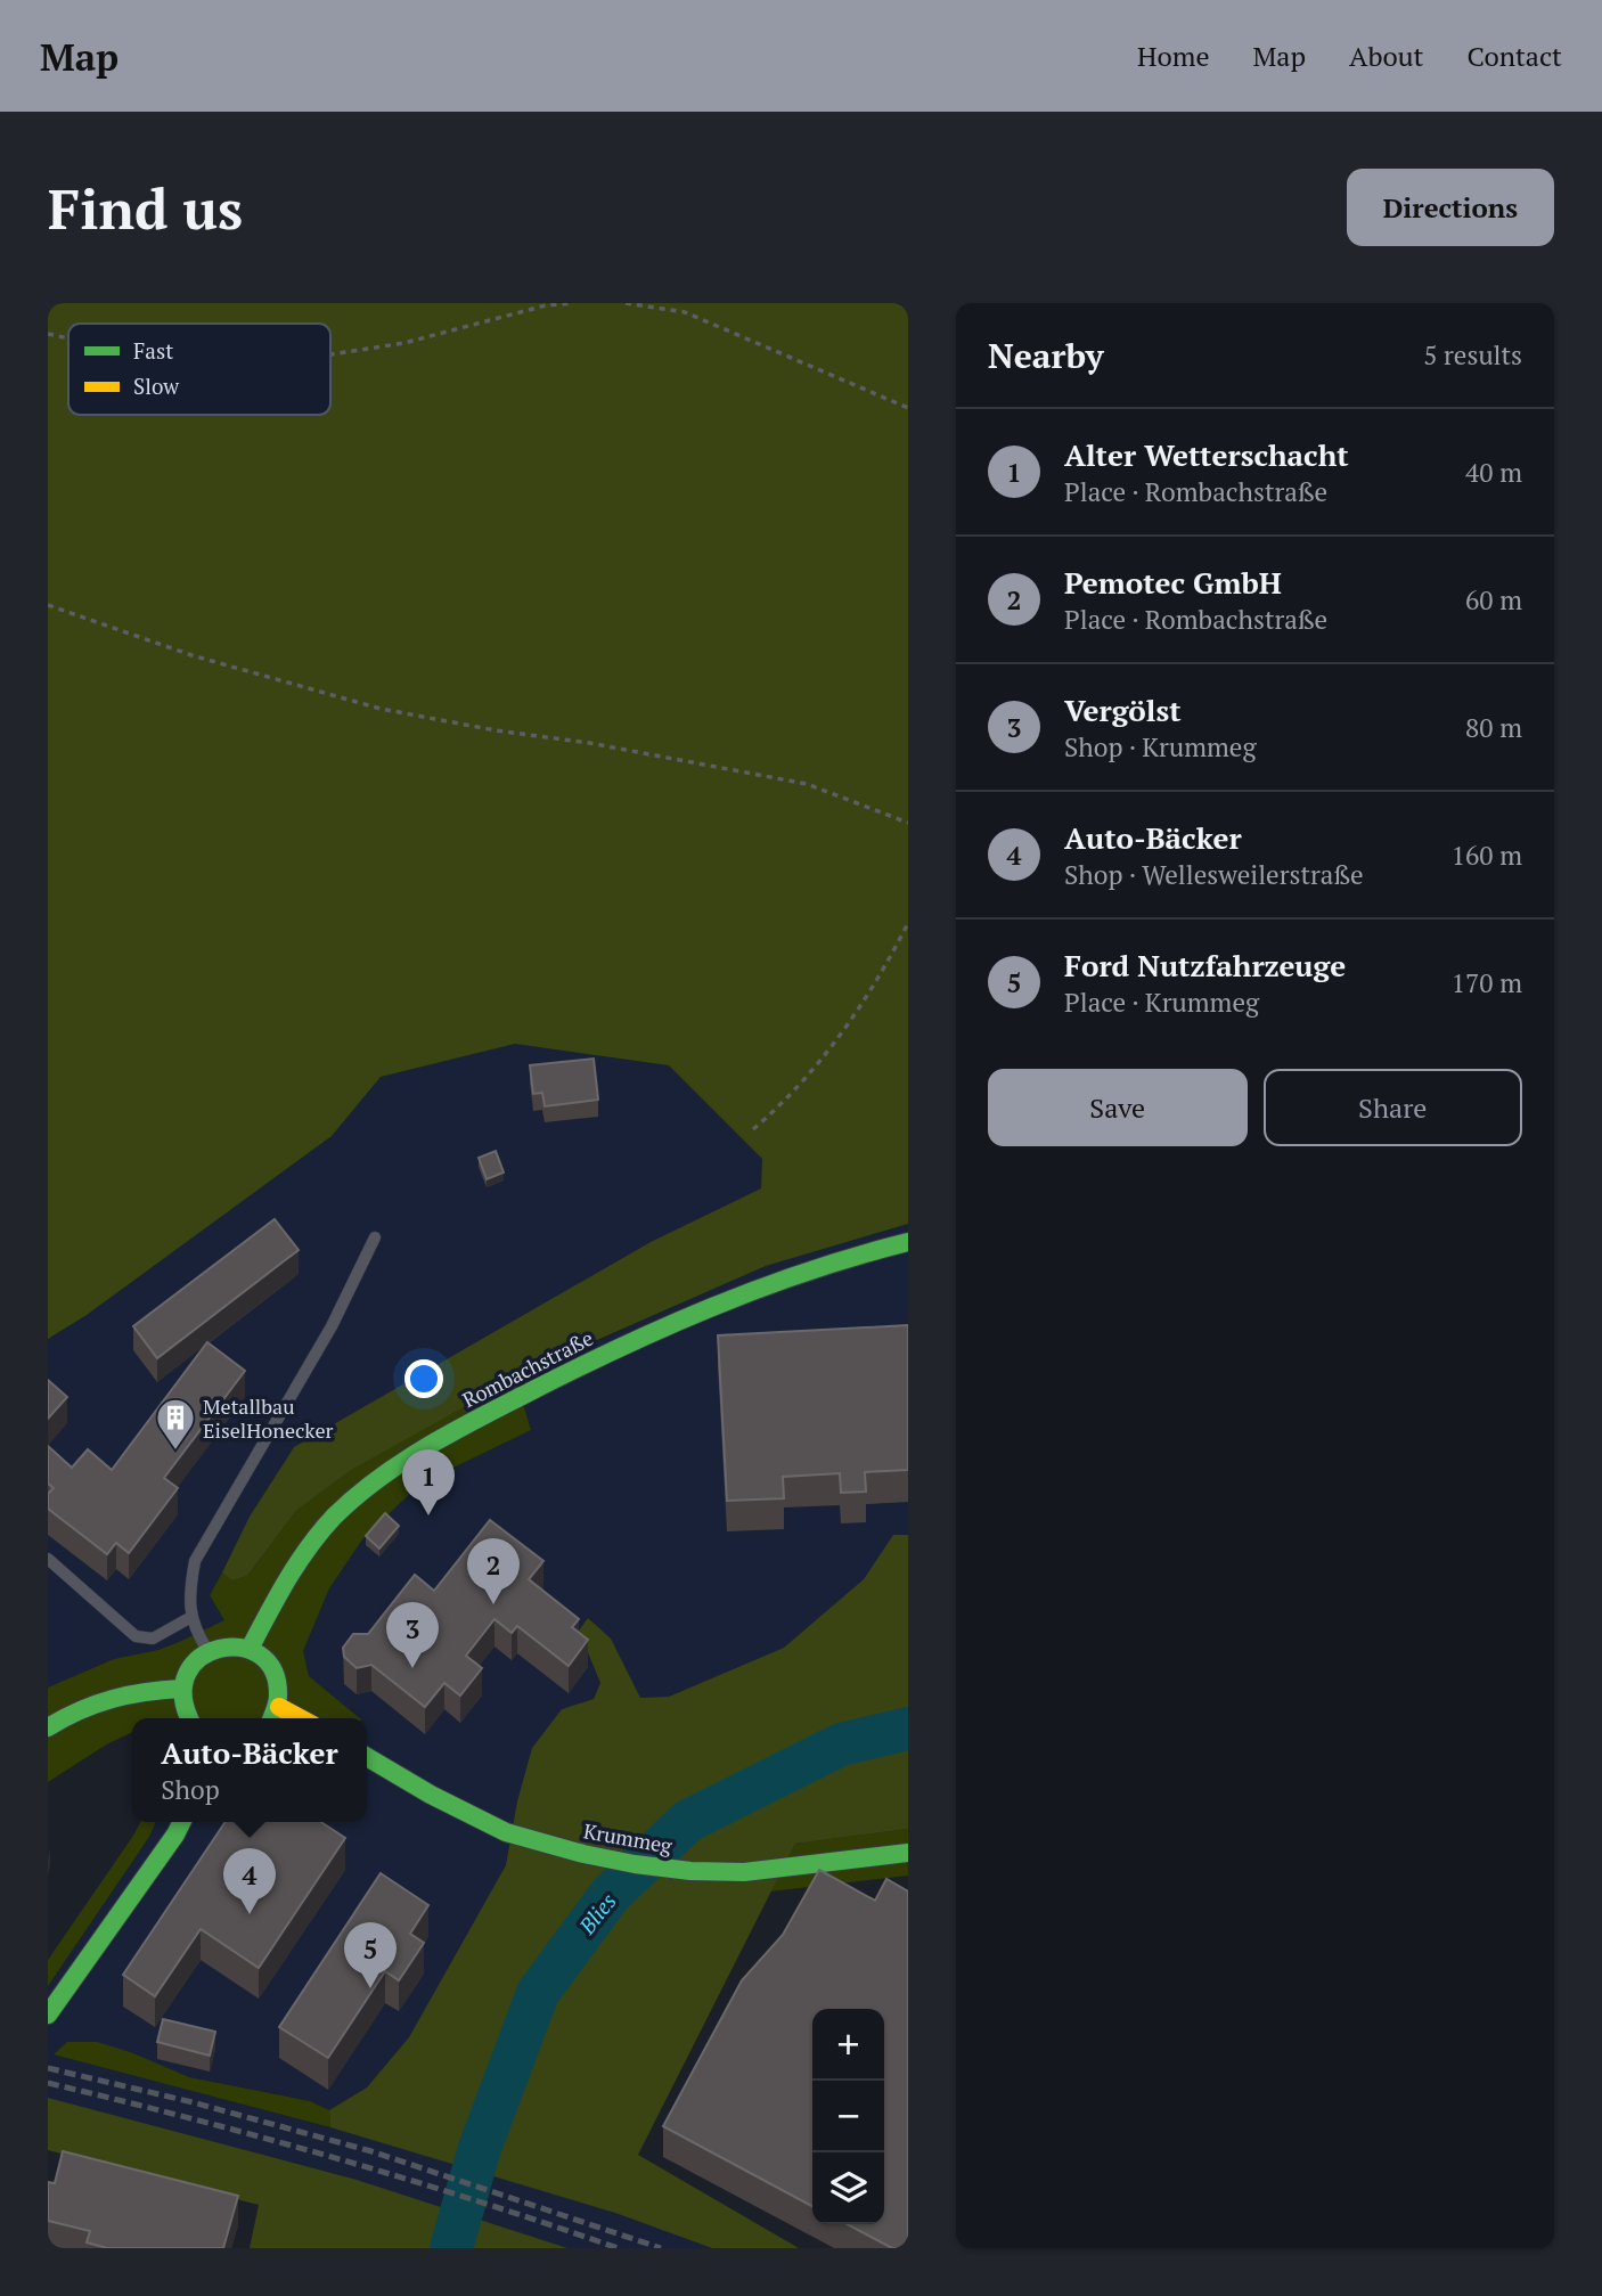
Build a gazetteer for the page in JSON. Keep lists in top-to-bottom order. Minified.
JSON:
{"streets":{"street":["Rombachstraße","Krummeg"]},"water":["Blies"],"places":{"building":["Metallbau EiselHonecker"]},"legend":["Fast","Slow"],"page":{"header":"Map","nav":["Home","Map","About","Contact"],"buttons":["Directions",["Save","Share"]],"title":"Find us","heading":["Nearby","5 results"],"list":[{"mark":"1","name":"Alter Wetterschacht","note":"Place · Rombachstraße","value":"40 m"},{"mark":"2","name":"Pemotec GmbH","note":"Place · Rombachstraße","value":"60 m"},{"mark":"3","name":"Vergölst","note":"Shop · Krummeg","value":"80 m"},{"mark":"4","name":"Auto-Bäcker","note":"Shop · Wellesweilerstraße","value":"160 m"},{"mark":"5","name":"Ford Nutzfahrzeuge","note":"Place · Krummeg","value":"170 m"}],"pins":["1","2","3","4","5"],"popup":["Auto-Bäcker","Shop"],"map_buttons":["+","−"]}}
